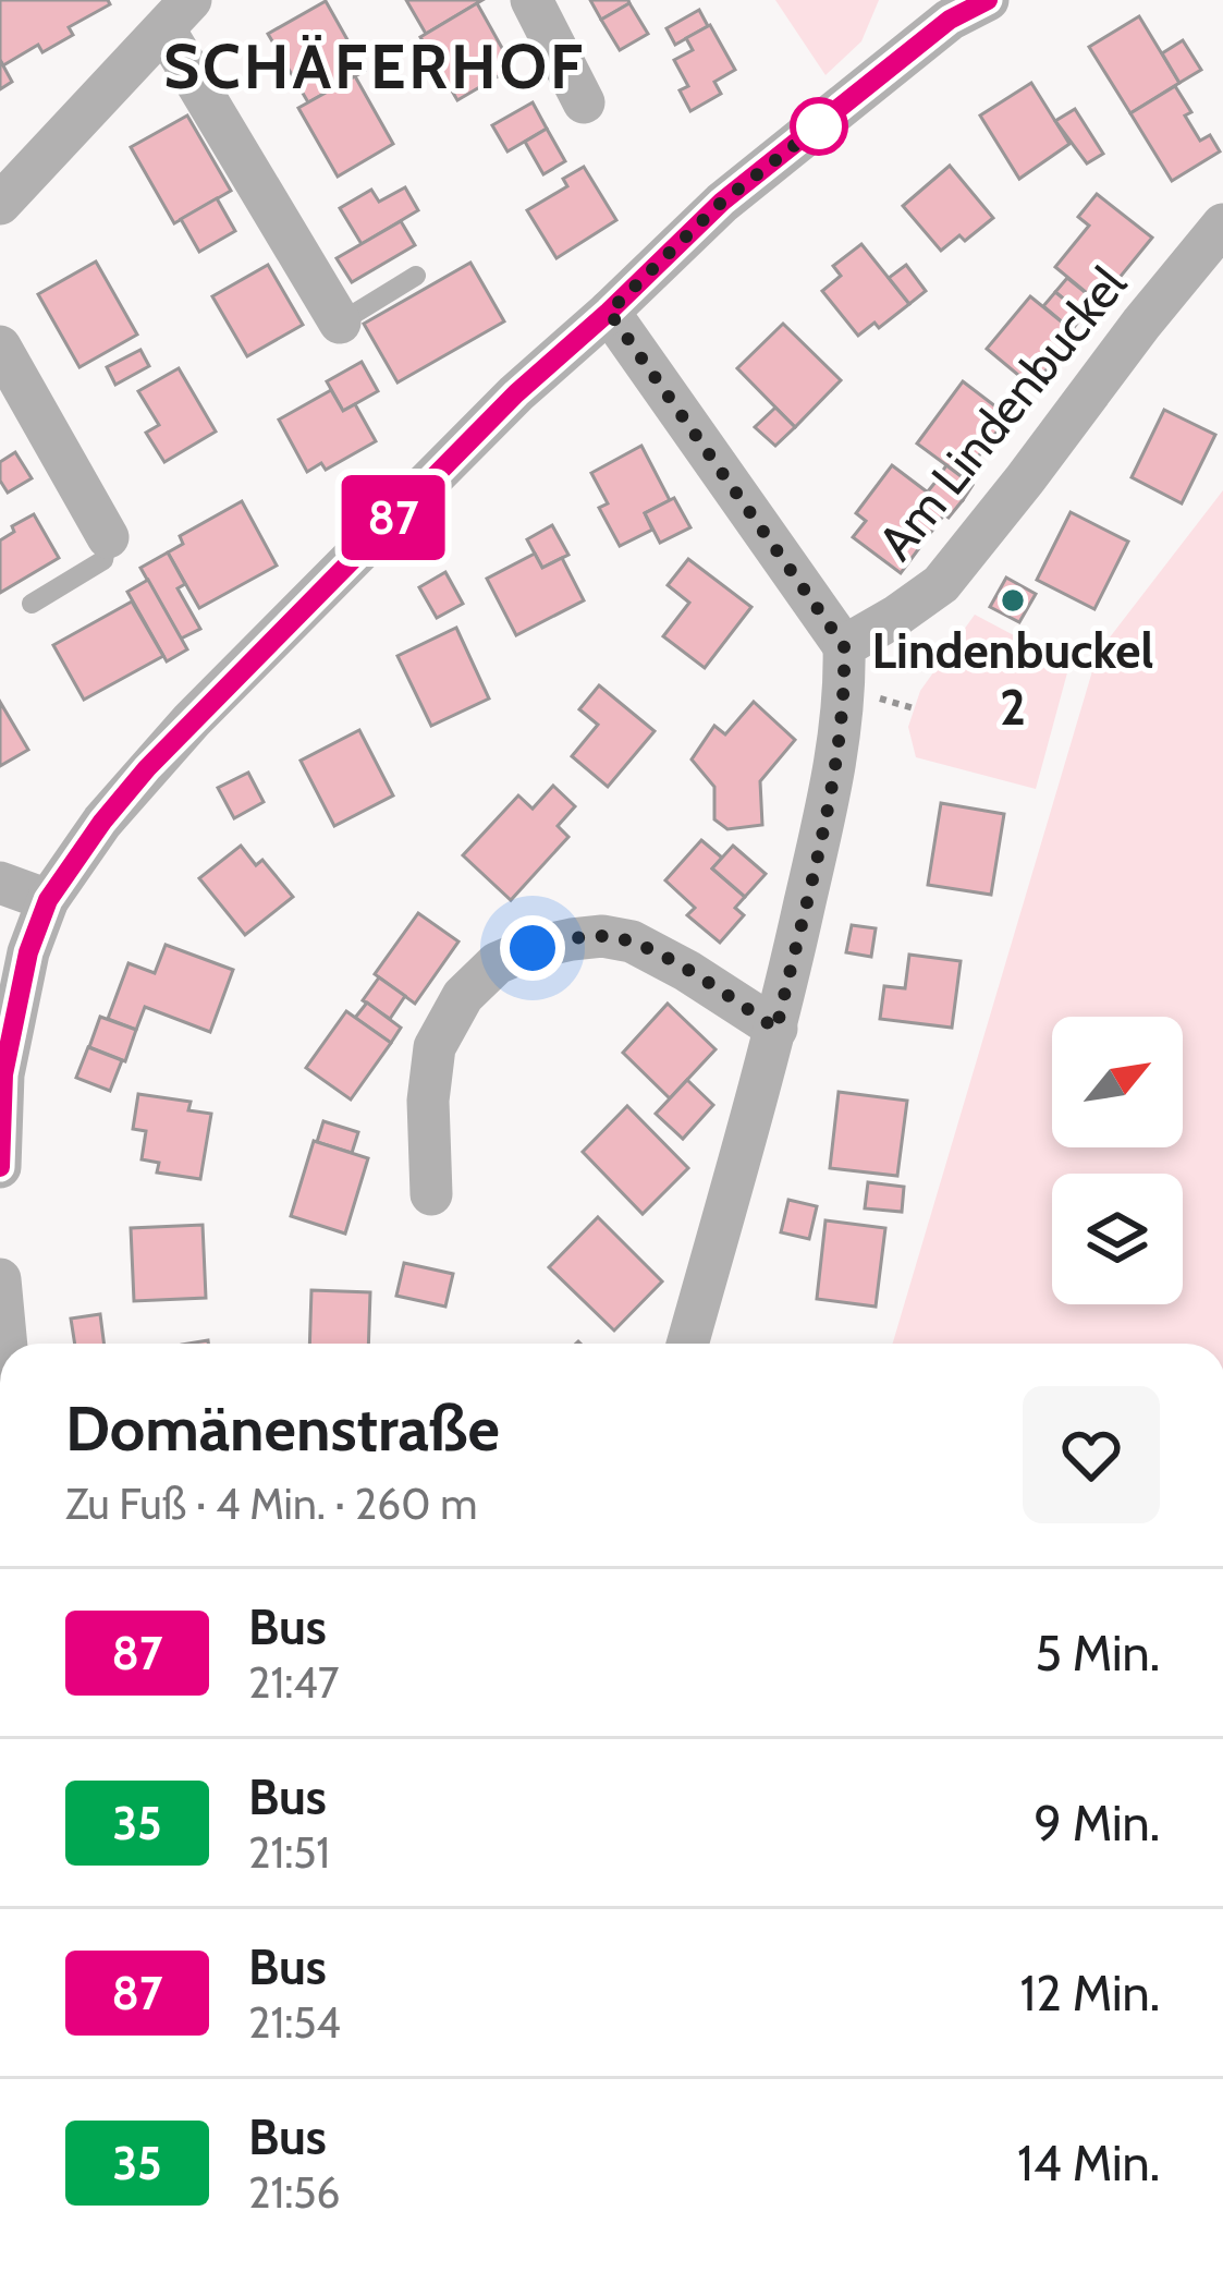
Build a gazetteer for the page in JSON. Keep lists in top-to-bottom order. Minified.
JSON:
{"streets":{"street":["Am Lindenbuckel"]},"districts":["SCHÄFERHOF"],"places":["Lindenbuckel 2"],"lines":["bus line 87"],"north":"top right","page":{"on_map":"87","heading":["Domänenstraße","Zu Fuß · 4 Min. · 260 m"],"list":[{"mark":"87","name":"Bus","note":"21:47","value":"5 Min."},{"mark":"35","name":"Bus","note":"21:51","value":"9 Min."},{"mark":"87","name":"Bus","note":"21:54","value":"12 Min."},{"mark":"35","name":"Bus","note":"21:56","value":"14 Min."}]}}
